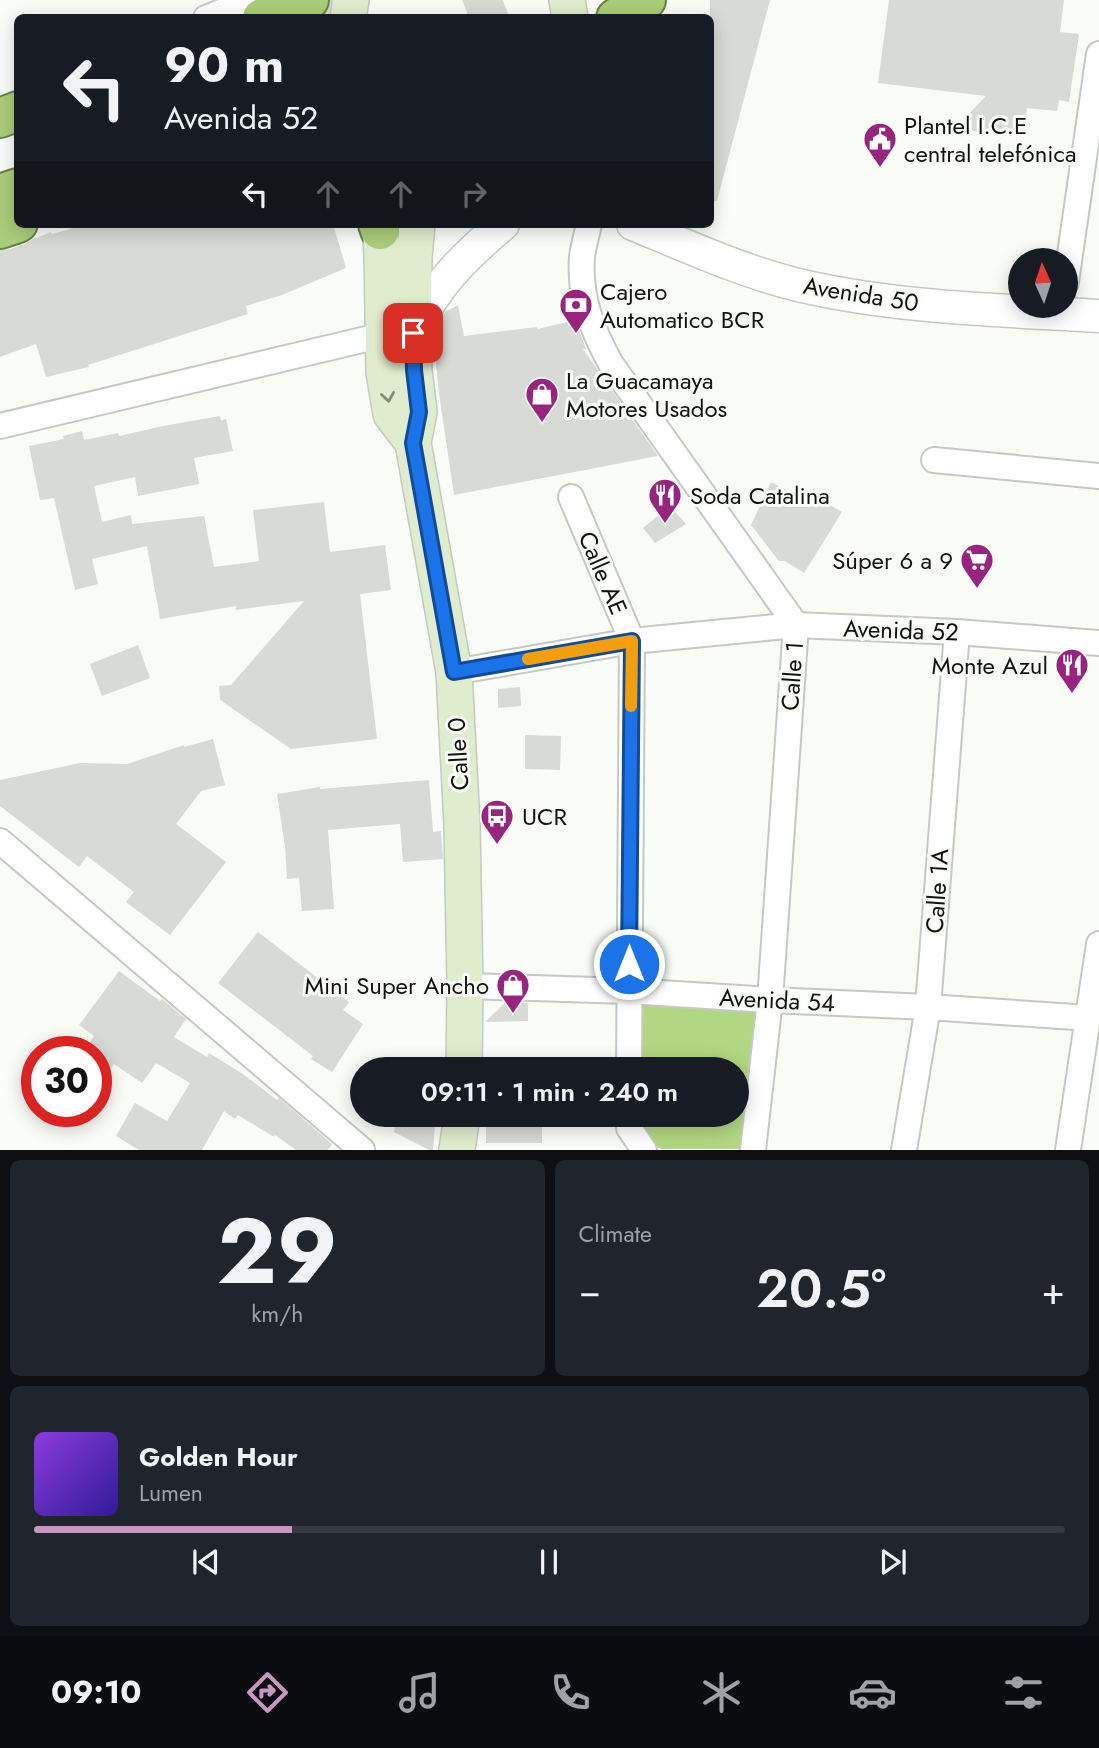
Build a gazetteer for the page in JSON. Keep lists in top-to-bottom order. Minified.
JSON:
{"streets":{"main road":["Calle 0"],"street":["Avenida 50","Calle AE","Avenida 52","Calle 1","Calle 1A","Avenida 54"]},"crossings":[["Calle AE","Avenida 52"],["Calle AE","Avenida 54"],["Avenida 52","Calle 1"],["Avenida 52","Calle 0"],["Avenida 52","Calle 1A"],["Calle 1","Avenida 54"],["Calle 0","Avenida 54"],["Calle 1A","Avenida 54"]],"places":{"public building":["Plantel I.C.E central telefónica"],"bank":["Cajero Automatico BCR"],"shop":["La Guacamaya Motores Usados","Mini Super Ancho"],"restaurant":["Soda Catalina","Monte Azul"],"supermarket":["Súper 6 a 9"],"bus stop":["UCR"]},"north":"top","page":{"turn":["90 m","Avenida 52"],"limit":"30","trip":"09:11 · 1 min · 240 m","tile":[["29","km/h"],"Climate"],"heat":["−","20.5°","+"],"song":["Golden Hour","Lumen"],"tabs":"09:10"}}
